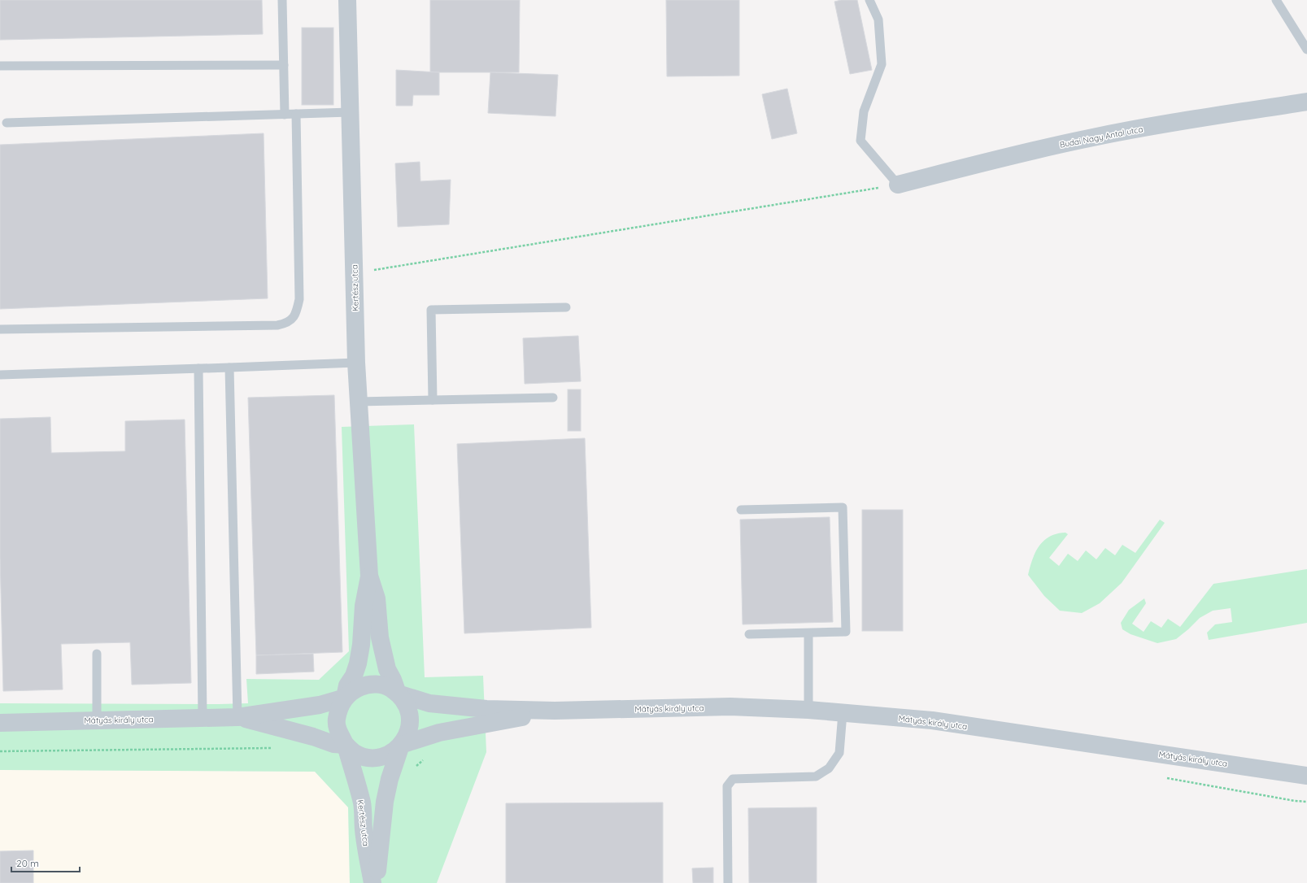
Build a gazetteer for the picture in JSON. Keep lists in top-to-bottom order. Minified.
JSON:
{"streets":{"street":["Budai Nagy Antal utca","Kertész utca","Mátyás király utca"]},"crossings":[["Kertész utca","Mátyás király utca"]],"scale_bar":"20 m"}
